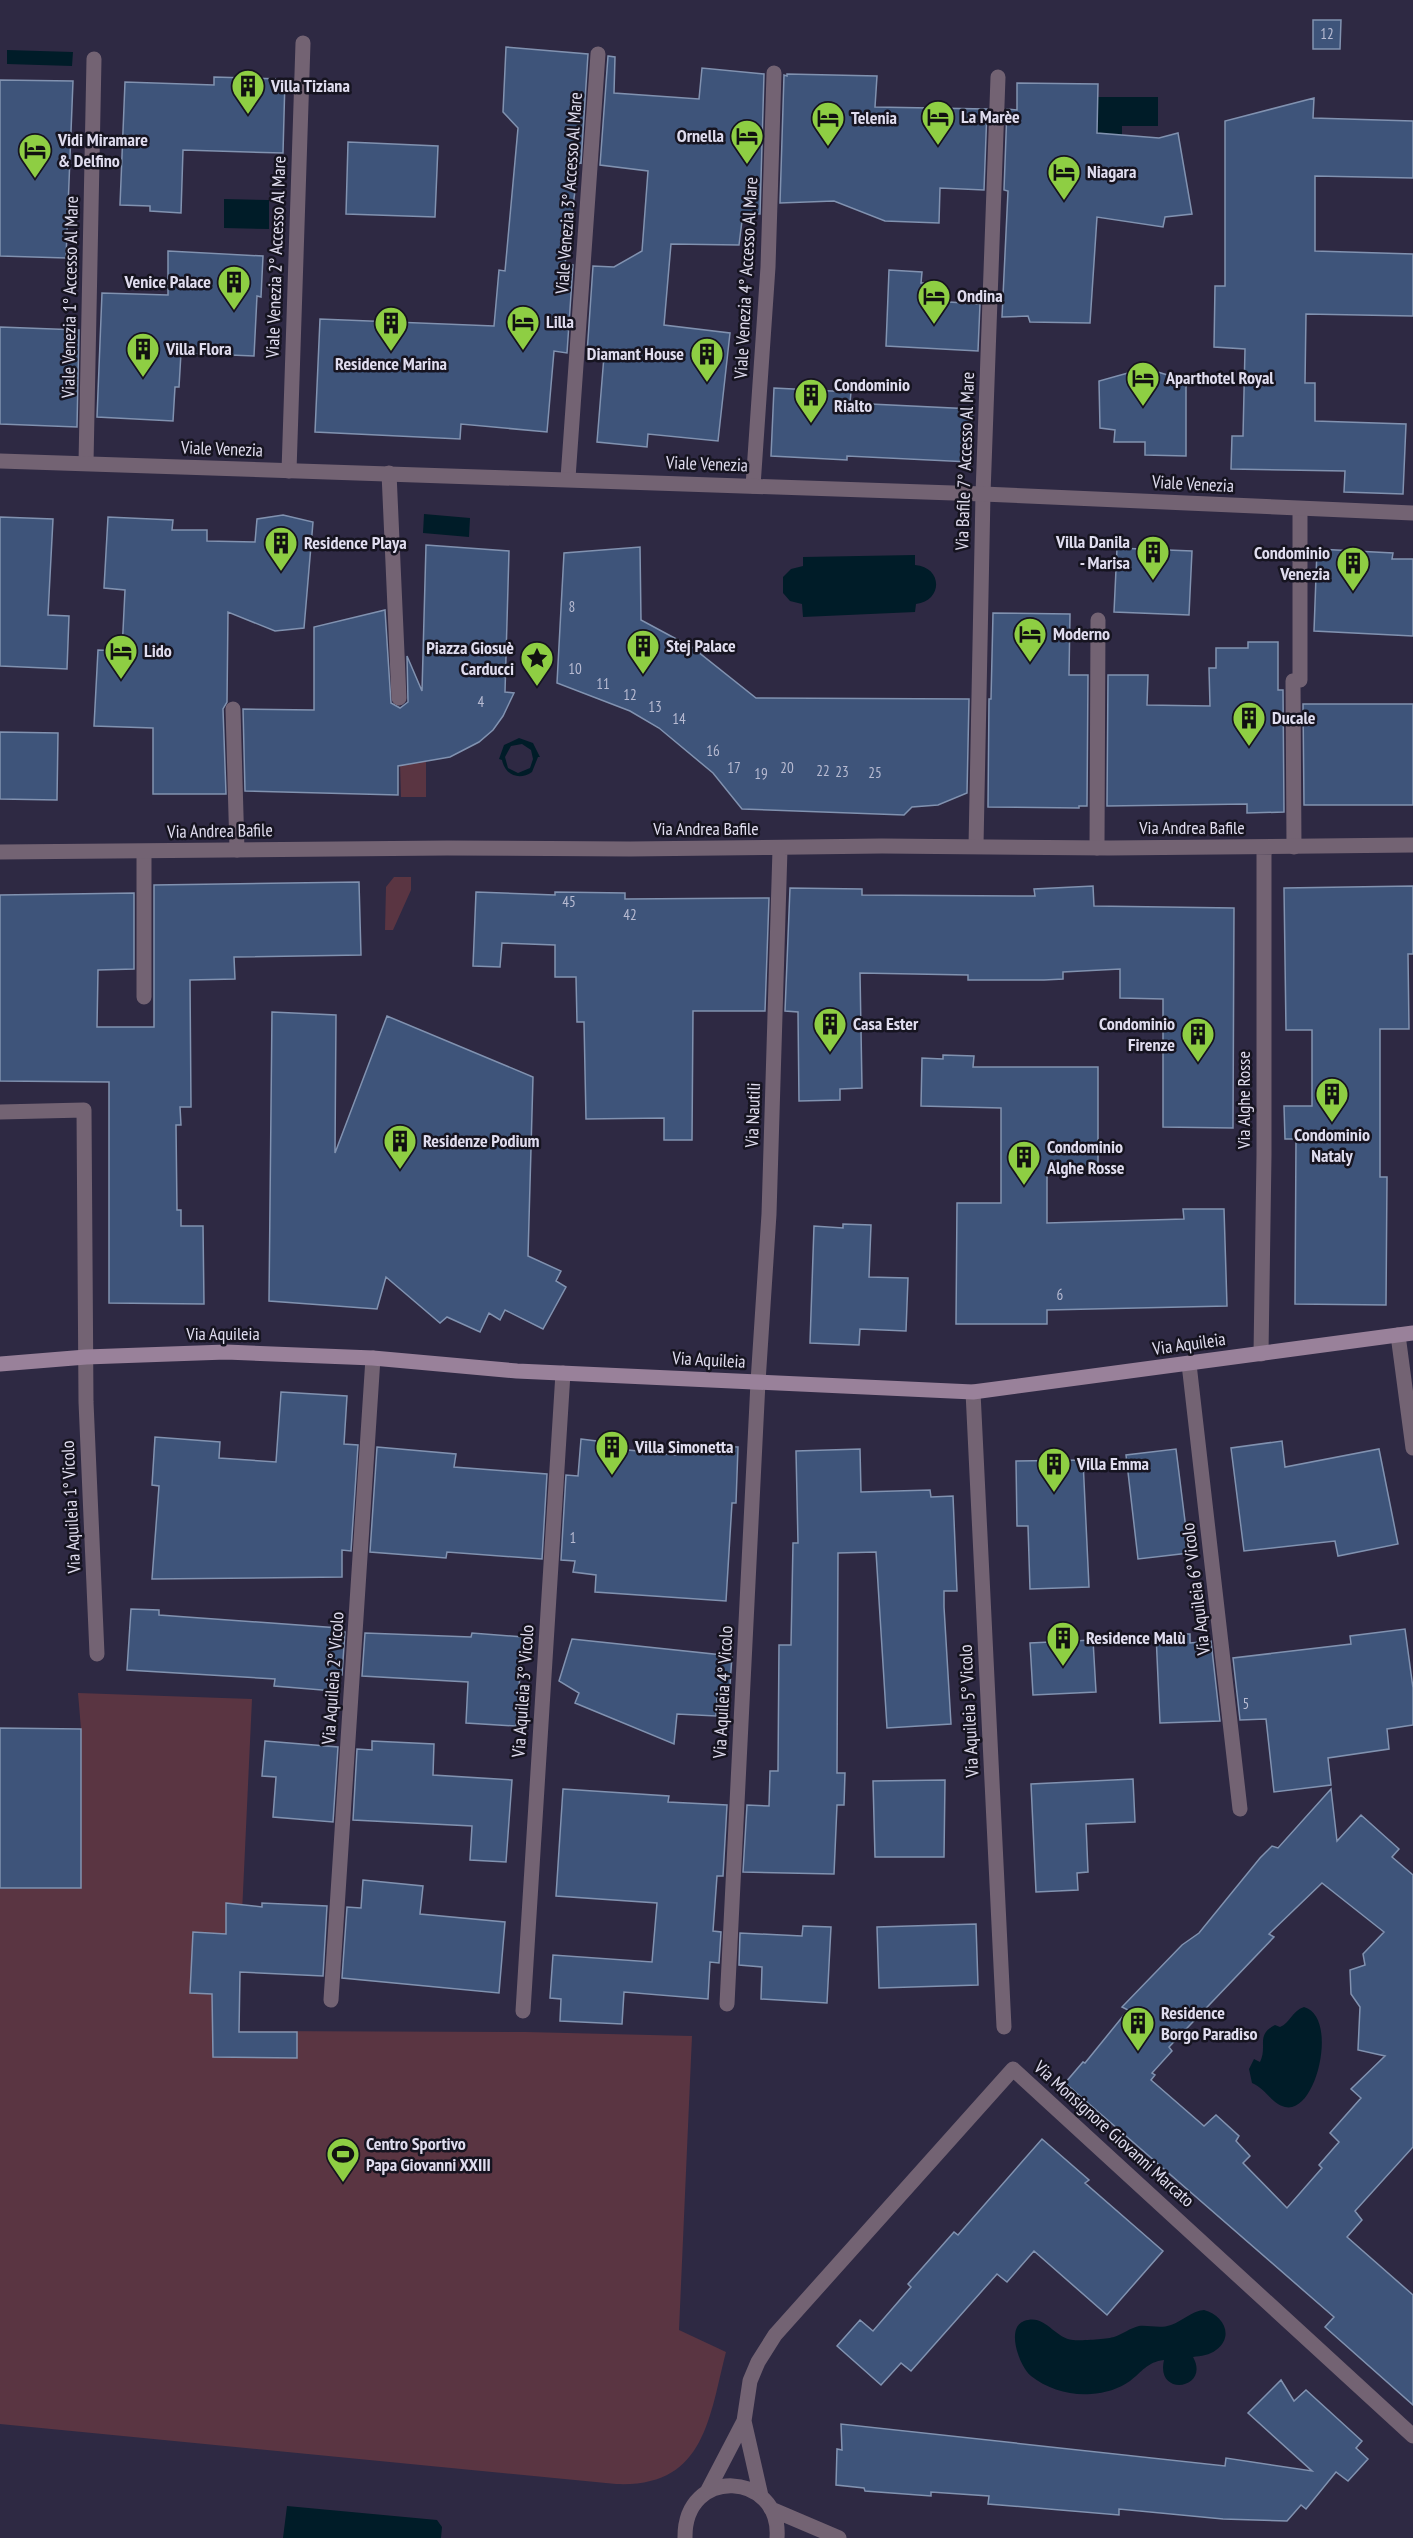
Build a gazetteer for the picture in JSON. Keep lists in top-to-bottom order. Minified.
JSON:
{"streets":{"street":["Viale Venezia 3° Accesso Al Mare","Viale Venezia 2° Accesso Al Mare","Viale Venezia 4° Accesso Al Mare","Viale Venezia 1° Accesso Al Mare","Viale Venezia","Via Bafile 7° Accesso Al Mare","Via Andrea Bafile","Via Alghe Rosse","Via Nautili","Via Aquileia","Via Aquileia 1° Vicolo","Via Aquileia 6° Vicolo","Via Aquileia 2° Vicolo","Via Aquileia 3° Vicolo","Via Aquileia 4° Vicolo","Via Aquileia 5° Vicolo","Via Monsignore Giovanni Marcato"]},"crossings":[["Viale Venezia 3° Accesso Al Mare","Viale Venezia"],["Viale Venezia 2° Accesso Al Mare","Viale Venezia"],["Viale Venezia 4° Accesso Al Mare","Viale Venezia"],["Viale Venezia 1° Accesso Al Mare","Viale Venezia"],["Viale Venezia","Via Bafile 7° Accesso Al Mare"],["Via Bafile 7° Accesso Al Mare","Via Andrea Bafile"],["Via Andrea Bafile","Via Alghe Rosse"],["Via Andrea Bafile","Via Nautili"],["Via Alghe Rosse","Via Aquileia"],["Via Nautili","Via Aquileia"],["Via Nautili","Via Aquileia 4° Vicolo"],["Via Aquileia","Via Aquileia 1° Vicolo"],["Via Aquileia","Via Aquileia 6° Vicolo"],["Via Aquileia","Via Aquileia 2° Vicolo"],["Via Aquileia","Via Aquileia 3° Vicolo"],["Via Aquileia","Via Aquileia 4° Vicolo"],["Via Aquileia","Via Aquileia 5° Vicolo"]],"places":{"building":["Villa Tiziana","Venice Palace","Residence Marina","Villa Flora","Diamant House","Condominio Rialto","Residence Playa","Villa Danila - Marisa","Condominio Venezia","Stej Palace","Ducale","Casa Ester","Condominio Firenze","Condominio Nataly","Residenze Podium","Condominio Alghe Rosse","Villa Simonetta","Villa Emma","Residence Malù","Residence Borgo Paradiso"],"hotel":["La Marèe","Telenia","Ornella","Vidi Miramare & Delfino","Niagara","Ondina","Lilla","Aparthotel Royal","Moderno","Lido"],"place":["Piazza Giosuè Carducci"],"sports":["Centro Sportivo Papa Giovanni XXIII"]},"house_numbers":["12","8","10","11","12","4","13","14","16","17","20","22","23","25","19","45","42","6","1","5"]}
